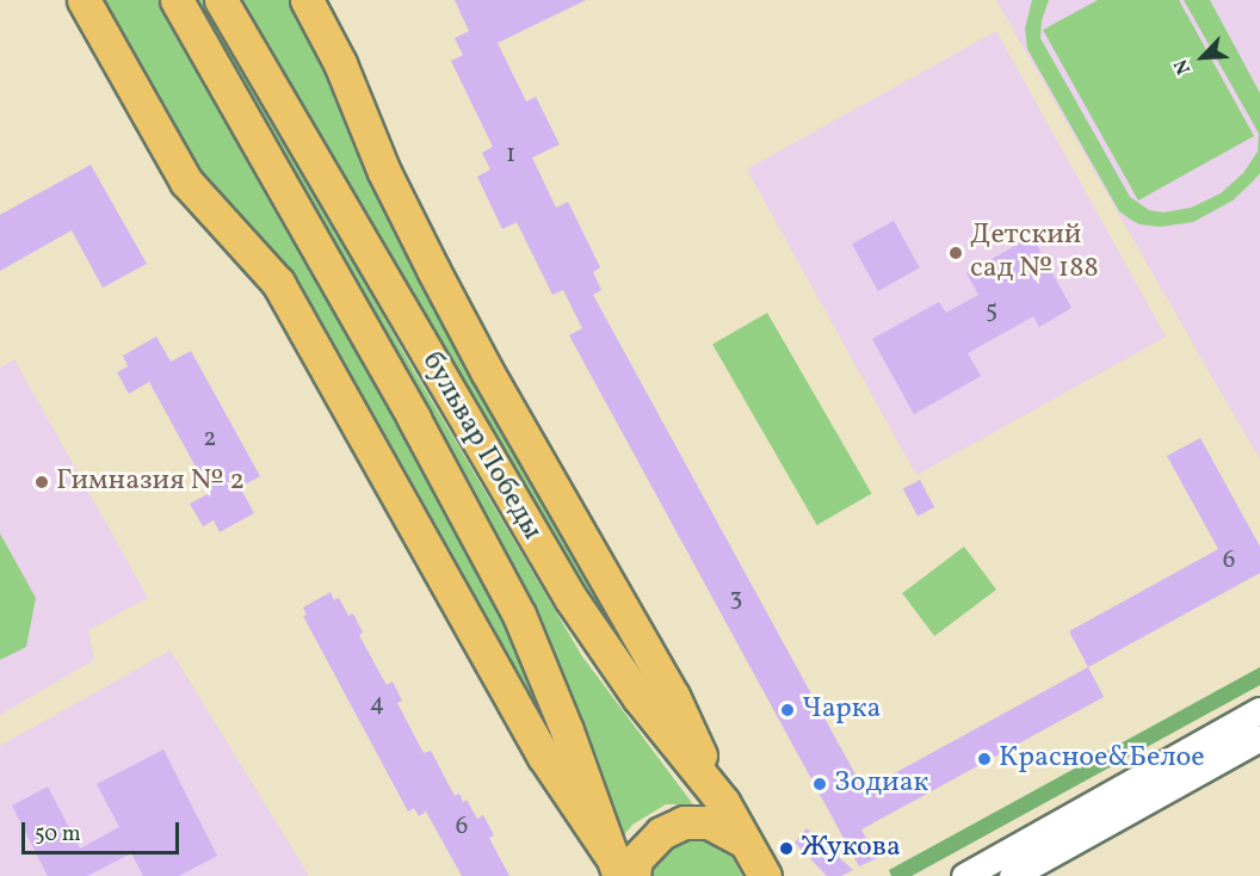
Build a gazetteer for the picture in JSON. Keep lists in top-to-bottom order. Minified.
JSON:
{"streets":{"main road":["бульвар Победы"]},"places":["Детский сад № 188","Гимназия № 2","Чарка","Красное&Белое","Зодиак","Жукова"],"house_numbers":["1","5","2","6","3","4","6"],"scale_bar":"50 m","north":"bottom left"}
